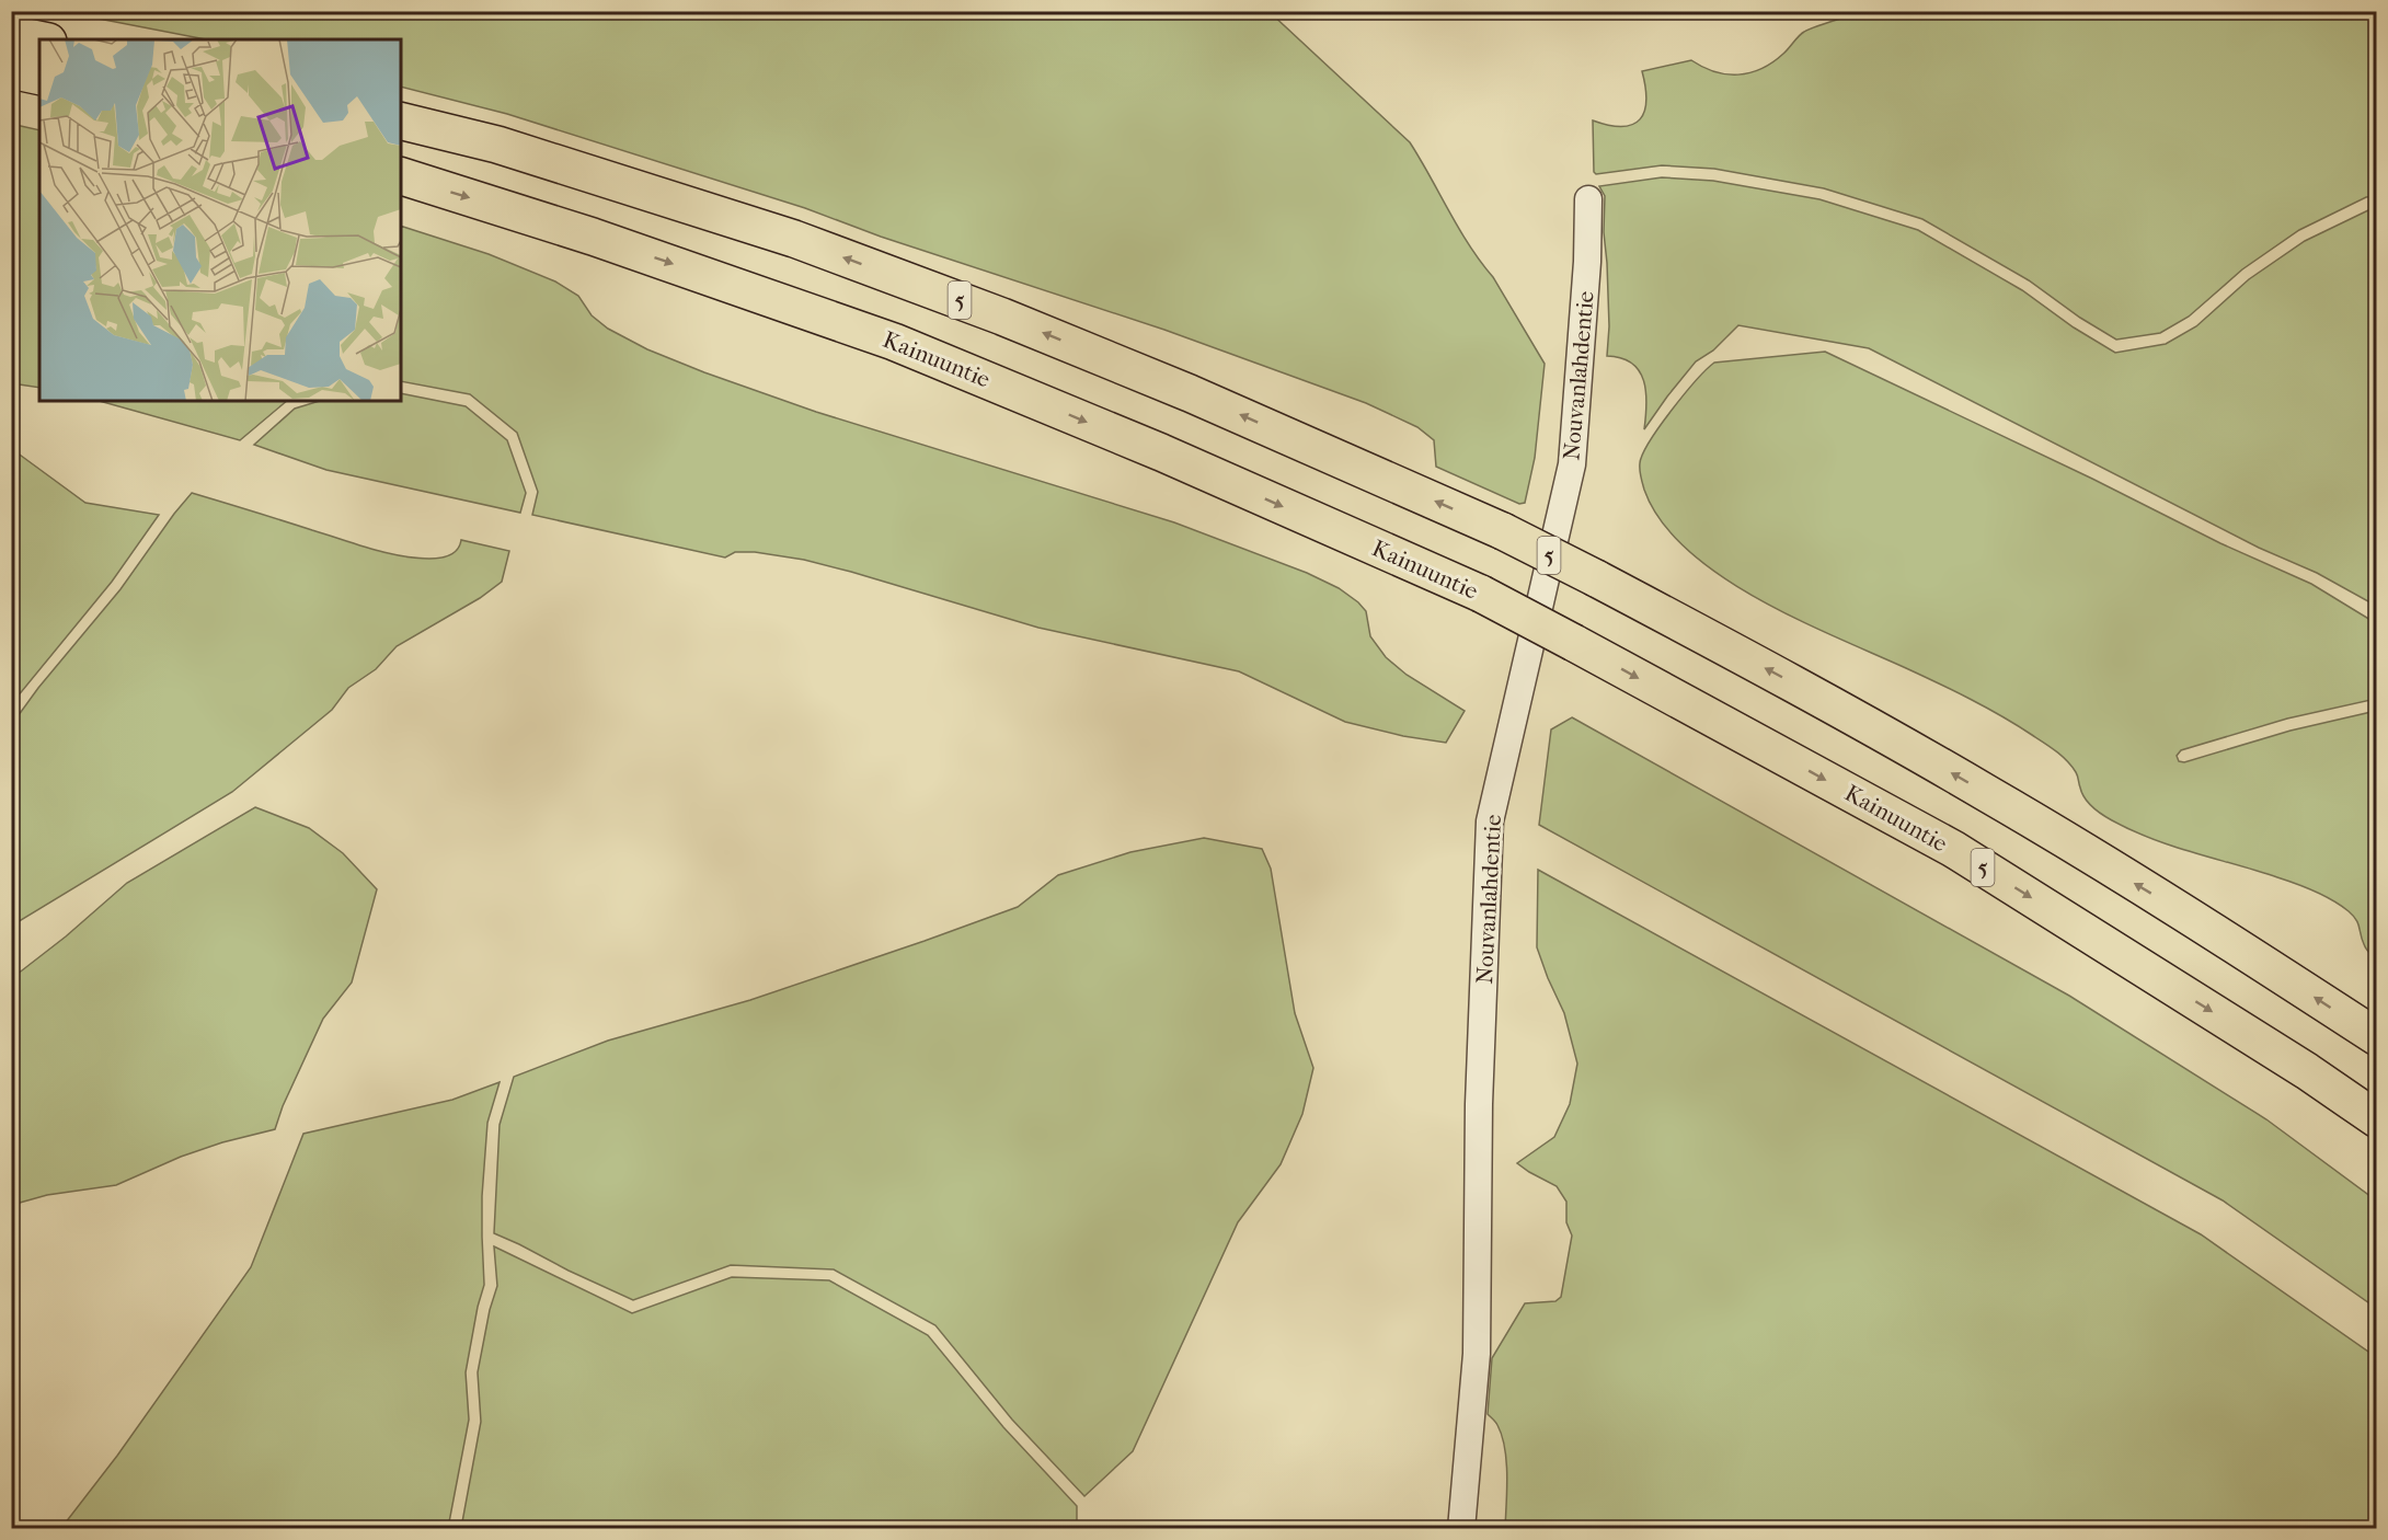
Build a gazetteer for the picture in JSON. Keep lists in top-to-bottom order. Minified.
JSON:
{"streets":{"highway":["5","Kainuuntie"],"street":["Nouvanlahdentie"]}}
